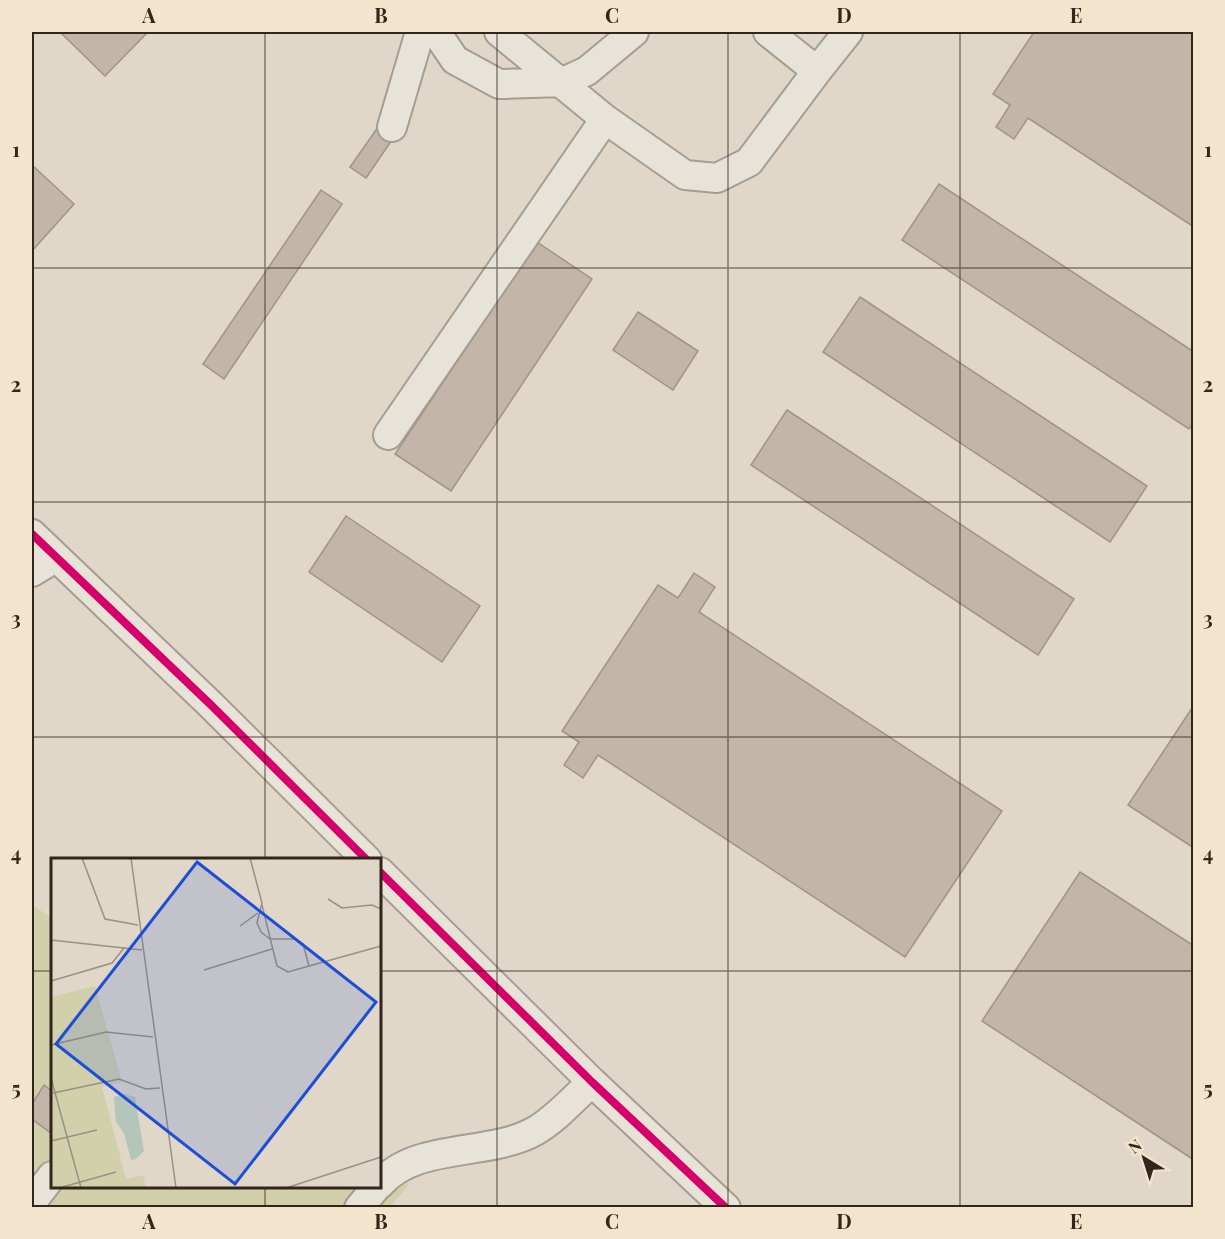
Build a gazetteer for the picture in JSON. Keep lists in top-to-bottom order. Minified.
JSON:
{"north":"top left","grid":{"columns":["A","B","C","D","E"],"rows":["1","2","3","4","5"]}}
